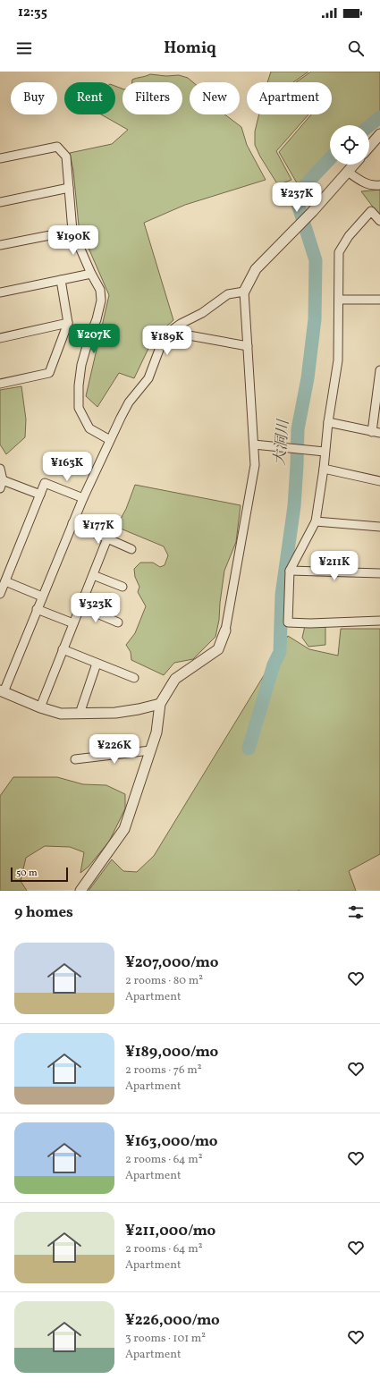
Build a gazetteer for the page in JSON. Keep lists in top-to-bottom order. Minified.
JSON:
{"water":["大洞川"],"scale_bar":"50 m","page":{"status":"12:35","header":"Homiq","chip":["Buy","Rent","Filters","New","Apartment"],"price":["¥237K","¥190K","¥207K","¥189K","¥163K","¥177K","¥211K","¥323K","¥226K"],"scale":"50 m","heading":"9 homes","list":[{"name":"¥207,000/mo","note":"2 rooms · 80 m² · Apartment"},{"name":"¥189,000/mo","note":"2 rooms · 76 m² · Apartment"},{"name":"¥163,000/mo","note":"2 rooms · 64 m² · Apartment"},{"name":"¥211,000/mo","note":"2 rooms · 64 m² · Apartment"},{"name":"¥226,000/mo","note":"3 rooms · 101 m² · Apartment"}]}}
